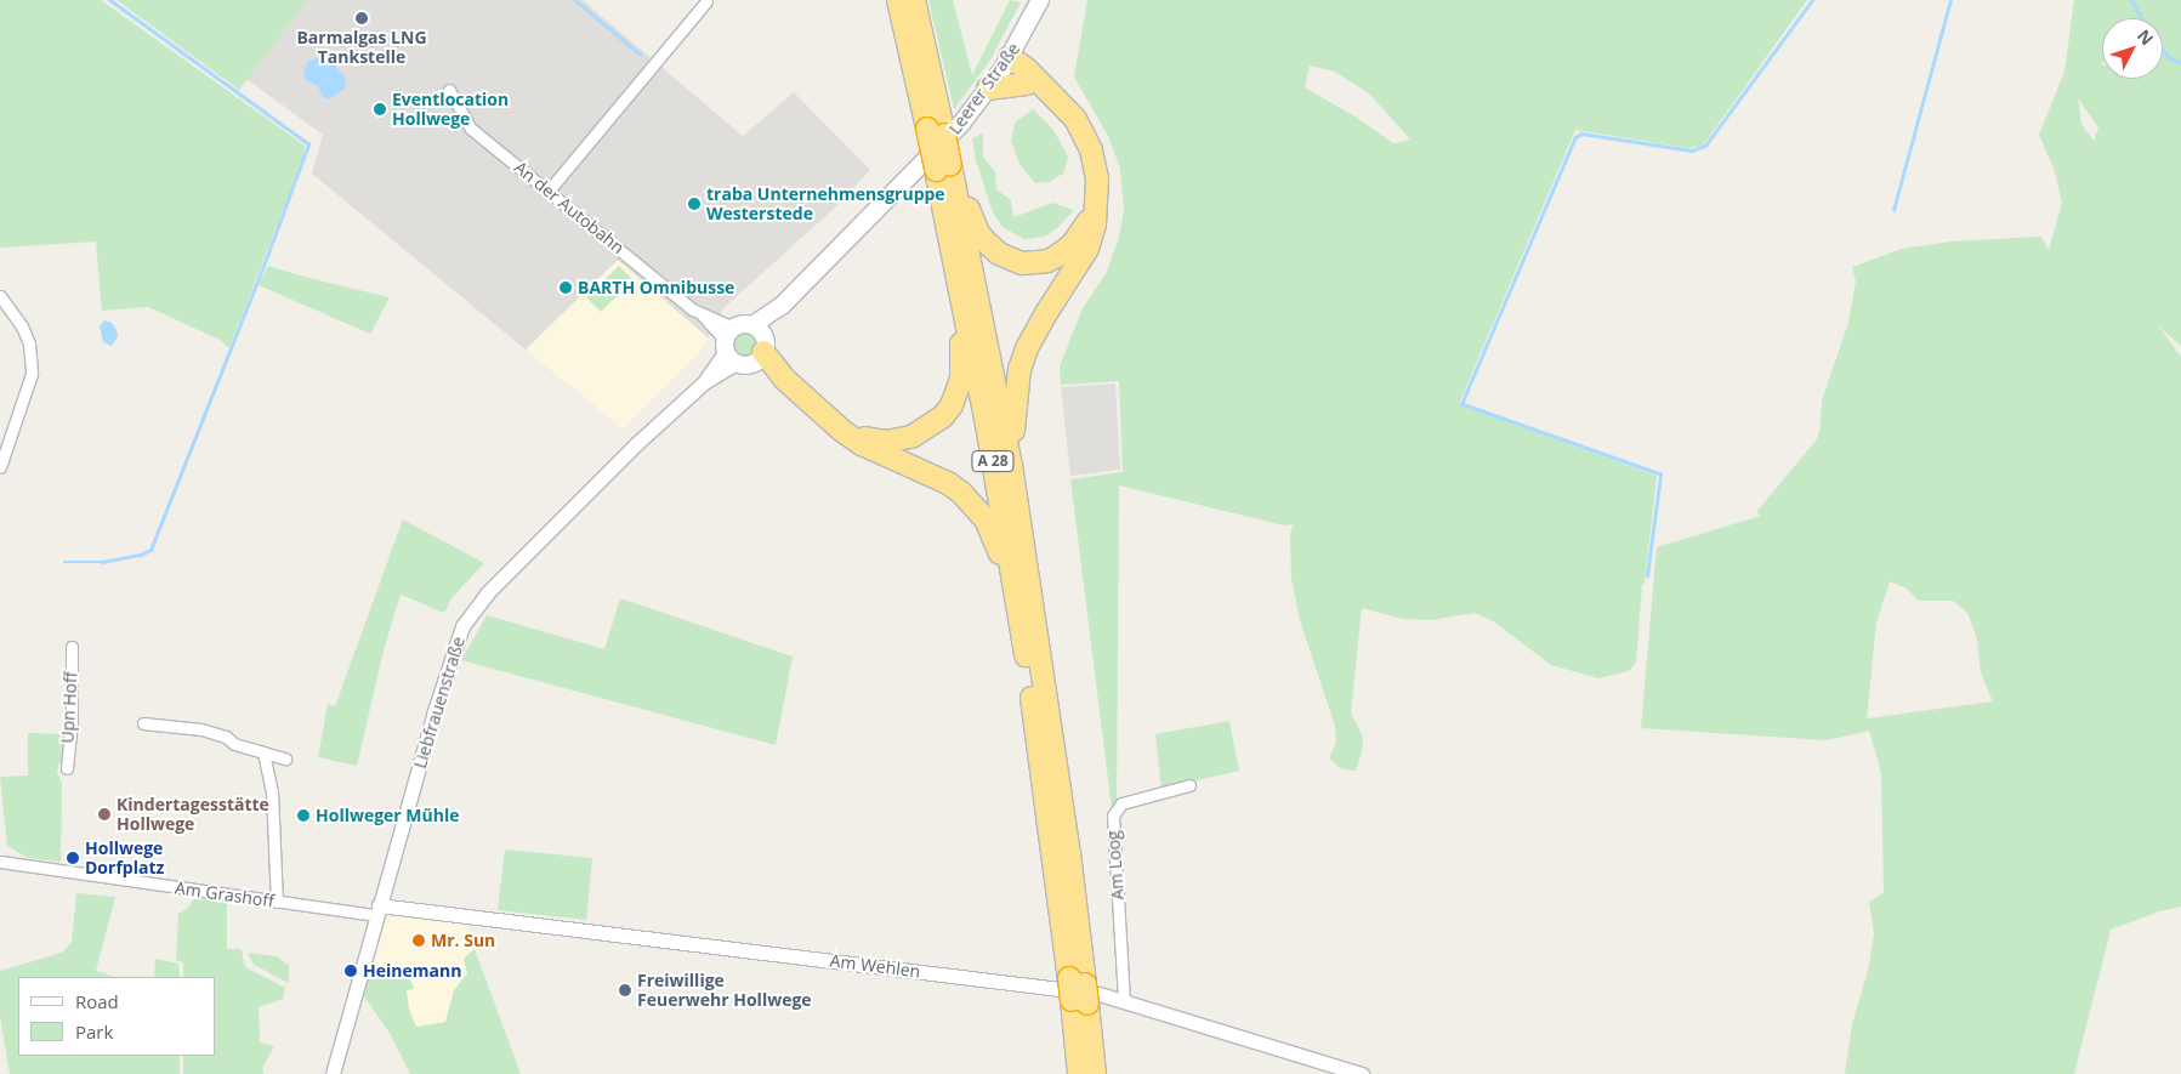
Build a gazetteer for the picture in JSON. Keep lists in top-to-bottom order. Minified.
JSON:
{"streets":{"highway":["A 28"],"main road":["Leerer Straße","Liebfrauenstraße"],"street":["An der Autobahn","Upn Hoff","Am Loog","Am Grashoff","Am Wehlen"]},"crossings":[["Leerer Straße","A 28"],["Leerer Straße","Liebfrauenstraße"],["An der Autobahn","Liebfrauenstraße"],["A 28","Liebfrauenstraße"],["Liebfrauenstraße","Am Grashoff"],["Liebfrauenstraße","Am Wehlen"],["Am Loog","Am Wehlen"],["Am Grashoff","Am Wehlen"]],"places":["Barmalgas LNG Tankstelle","Eventlocation Hollwege","traba Unternehmensgruppe Westerstede","BARTH Omnibusse","Kindertagesstätte Hollwege","Hollweger Mühle","Hollwege Dorfplatz","Mr. Sun","Heinemann","Freiwillige Feuerwehr Hollwege"],"legend":["Road","Park"],"north":"top right"}
